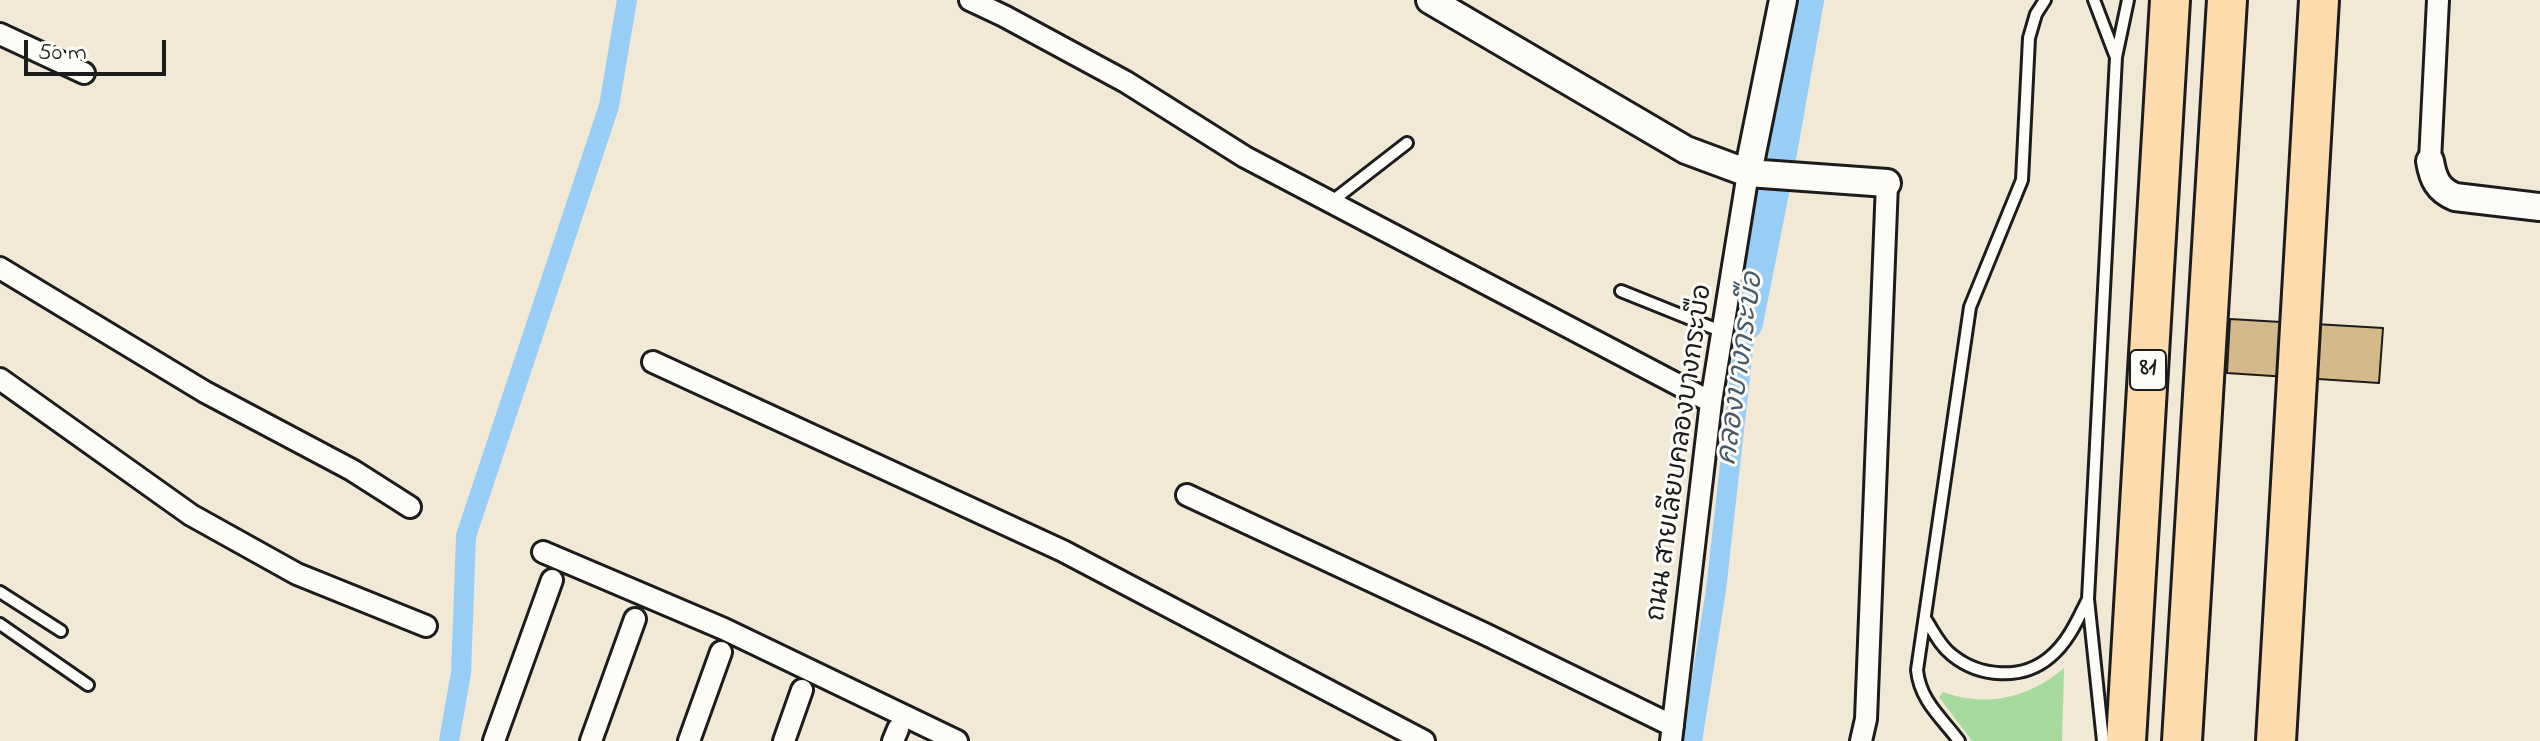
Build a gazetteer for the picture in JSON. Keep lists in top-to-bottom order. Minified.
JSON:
{"streets":{"highway":["81"],"street":["ถนน สายเลียบคลองบางกระบือ"]},"water":["คลองบางกระบือ"],"scale_bar":"50 m"}
